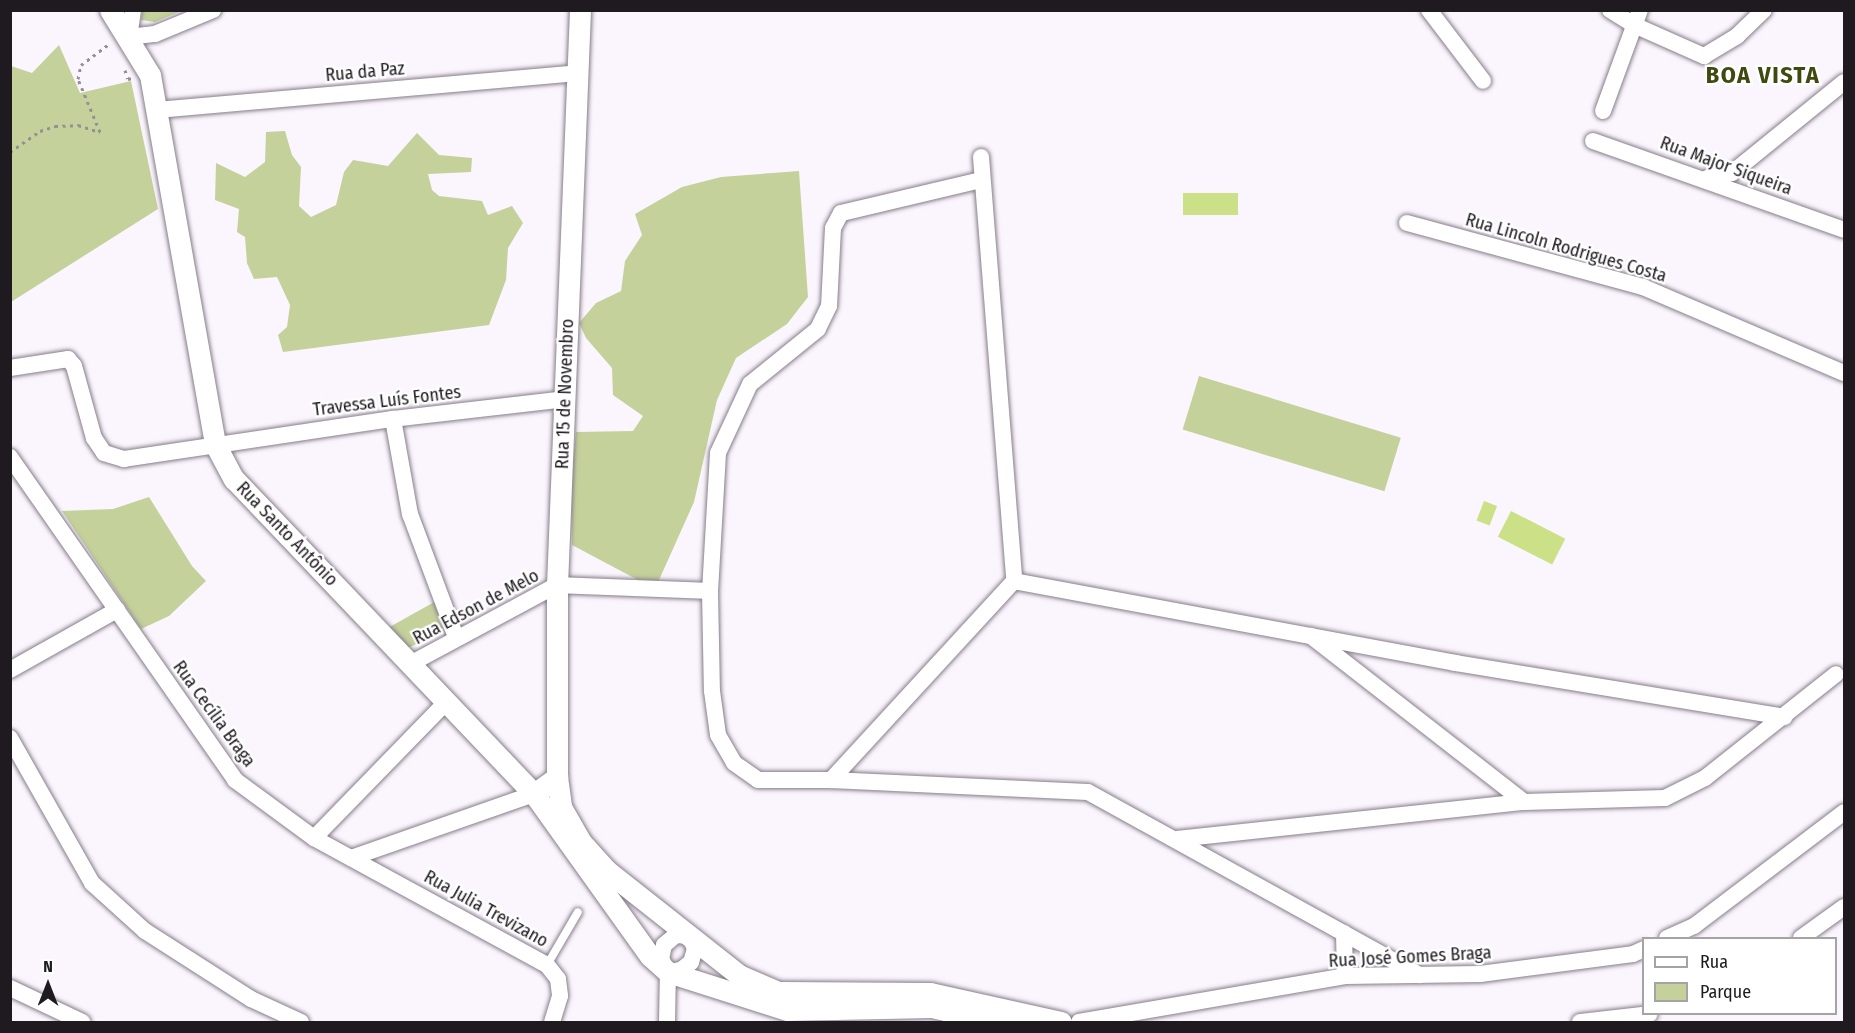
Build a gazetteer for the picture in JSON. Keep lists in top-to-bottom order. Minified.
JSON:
{"streets":{"street":["Rua da Paz","Rua Major Siqueira","Rua Lincoln Rodrigues Costa","Rua 15 de Novembro","Travessa Luís Fontes","Rua Santo Antônio","Rua Edson de Melo","Rua Cecília Braga","Rua Julia Trevizano","Rua José Gomes Braga"]},"crossings":[["Rua da Paz","Rua 15 de Novembro"],["Rua da Paz","Rua Santo Antônio"],["Rua 15 de Novembro","Travessa Luís Fontes"],["Rua 15 de Novembro","Rua Santo Antônio"],["Rua 15 de Novembro","Rua Edson de Melo"],["Travessa Luís Fontes","Rua Santo Antônio"],["Rua Santo Antônio","Rua Edson de Melo"],["Rua Cecília Braga","Rua Julia Trevizano"]],"districts":["BOA VISTA"],"legend":["Rua","Parque"],"north":"top"}
